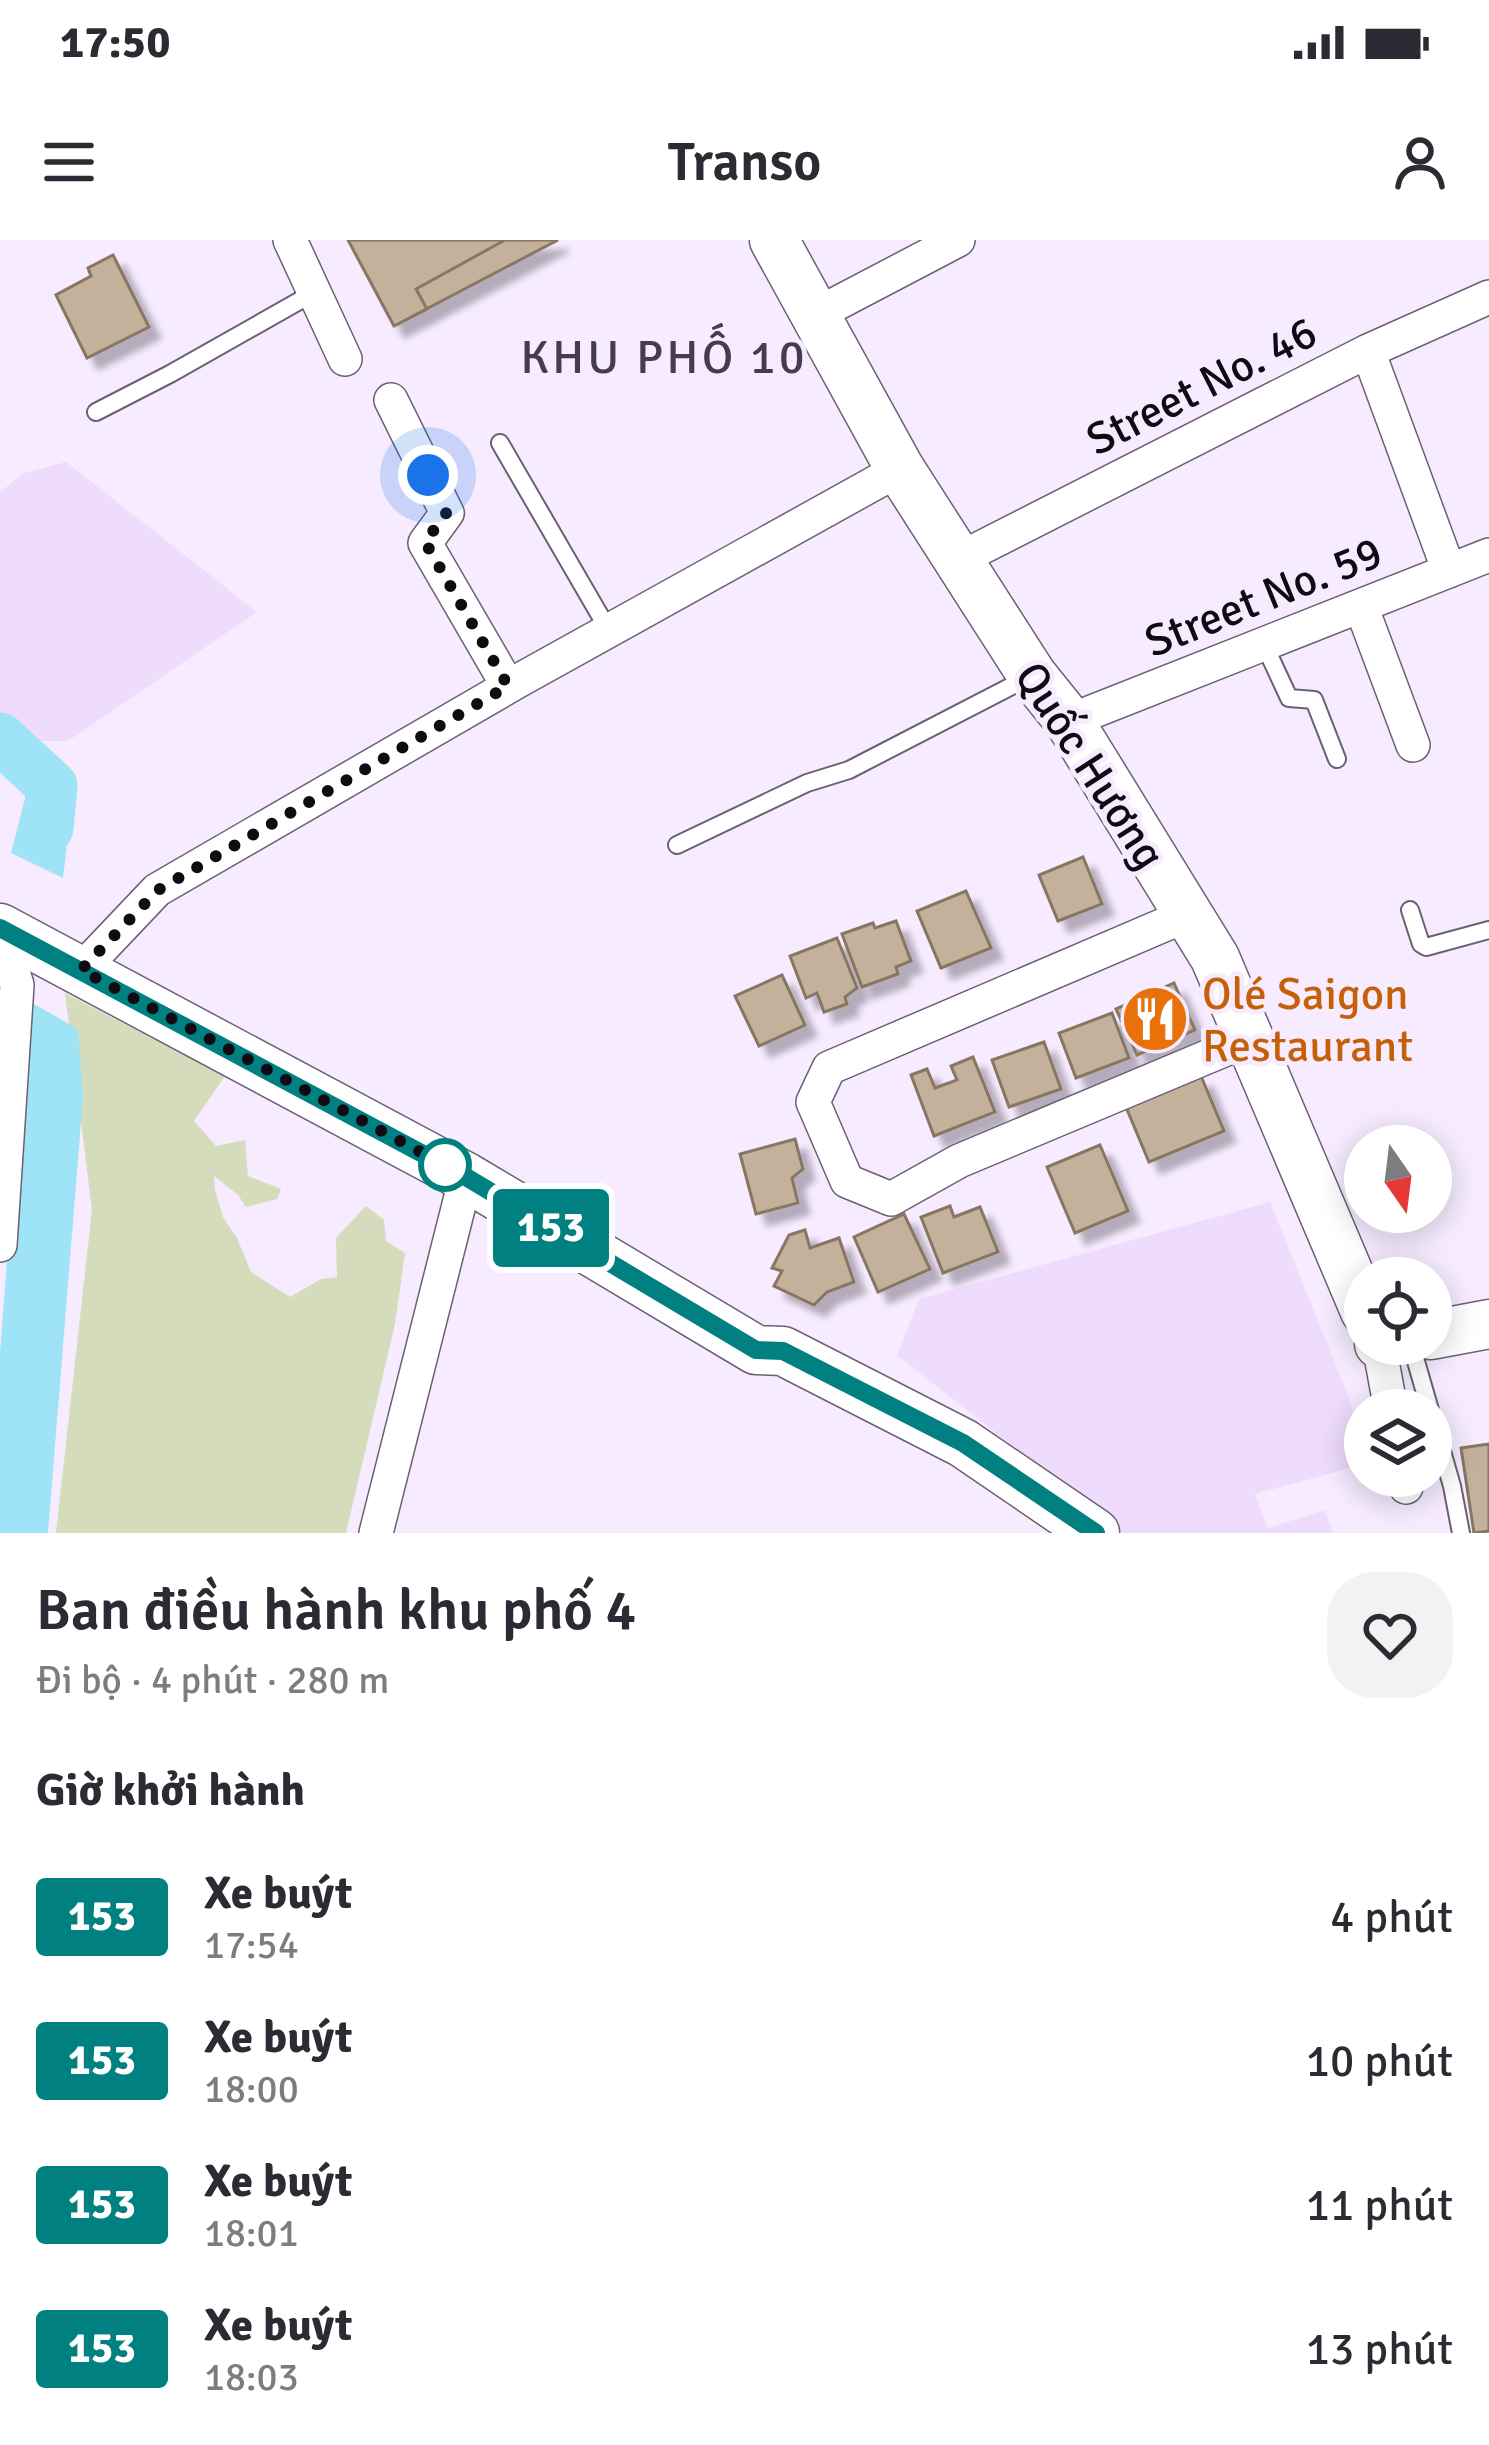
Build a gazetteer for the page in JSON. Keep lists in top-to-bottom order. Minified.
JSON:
{"streets":{"main road":["Quốc Hương"],"street":["Street No. 46","Street No. 59"]},"crossings":[["Street No. 46","Quốc Hương"],["Street No. 59","Quốc Hương"]],"districts":["KHU PHỐ 10"],"places":{"restaurant":["Olé Saigon Restaurant"]},"lines":["bus line 153"],"north":"bottom","page":{"status":"17:50","header":"Transo","on_map":"153","heading":[["Ban điều hành khu phố 4","Đi bộ · 4 phút · 280 m"],"Giờ khởi hành"],"list":[{"mark":"153","name":"Xe buýt","note":"17:54","value":"4 phút"},{"mark":"153","name":"Xe buýt","note":"18:00","value":"10 phút"},{"mark":"153","name":"Xe buýt","note":"18:01","value":"11 phút"},{"mark":"153","name":"Xe buýt","note":"18:03","value":"13 phút"}]}}
